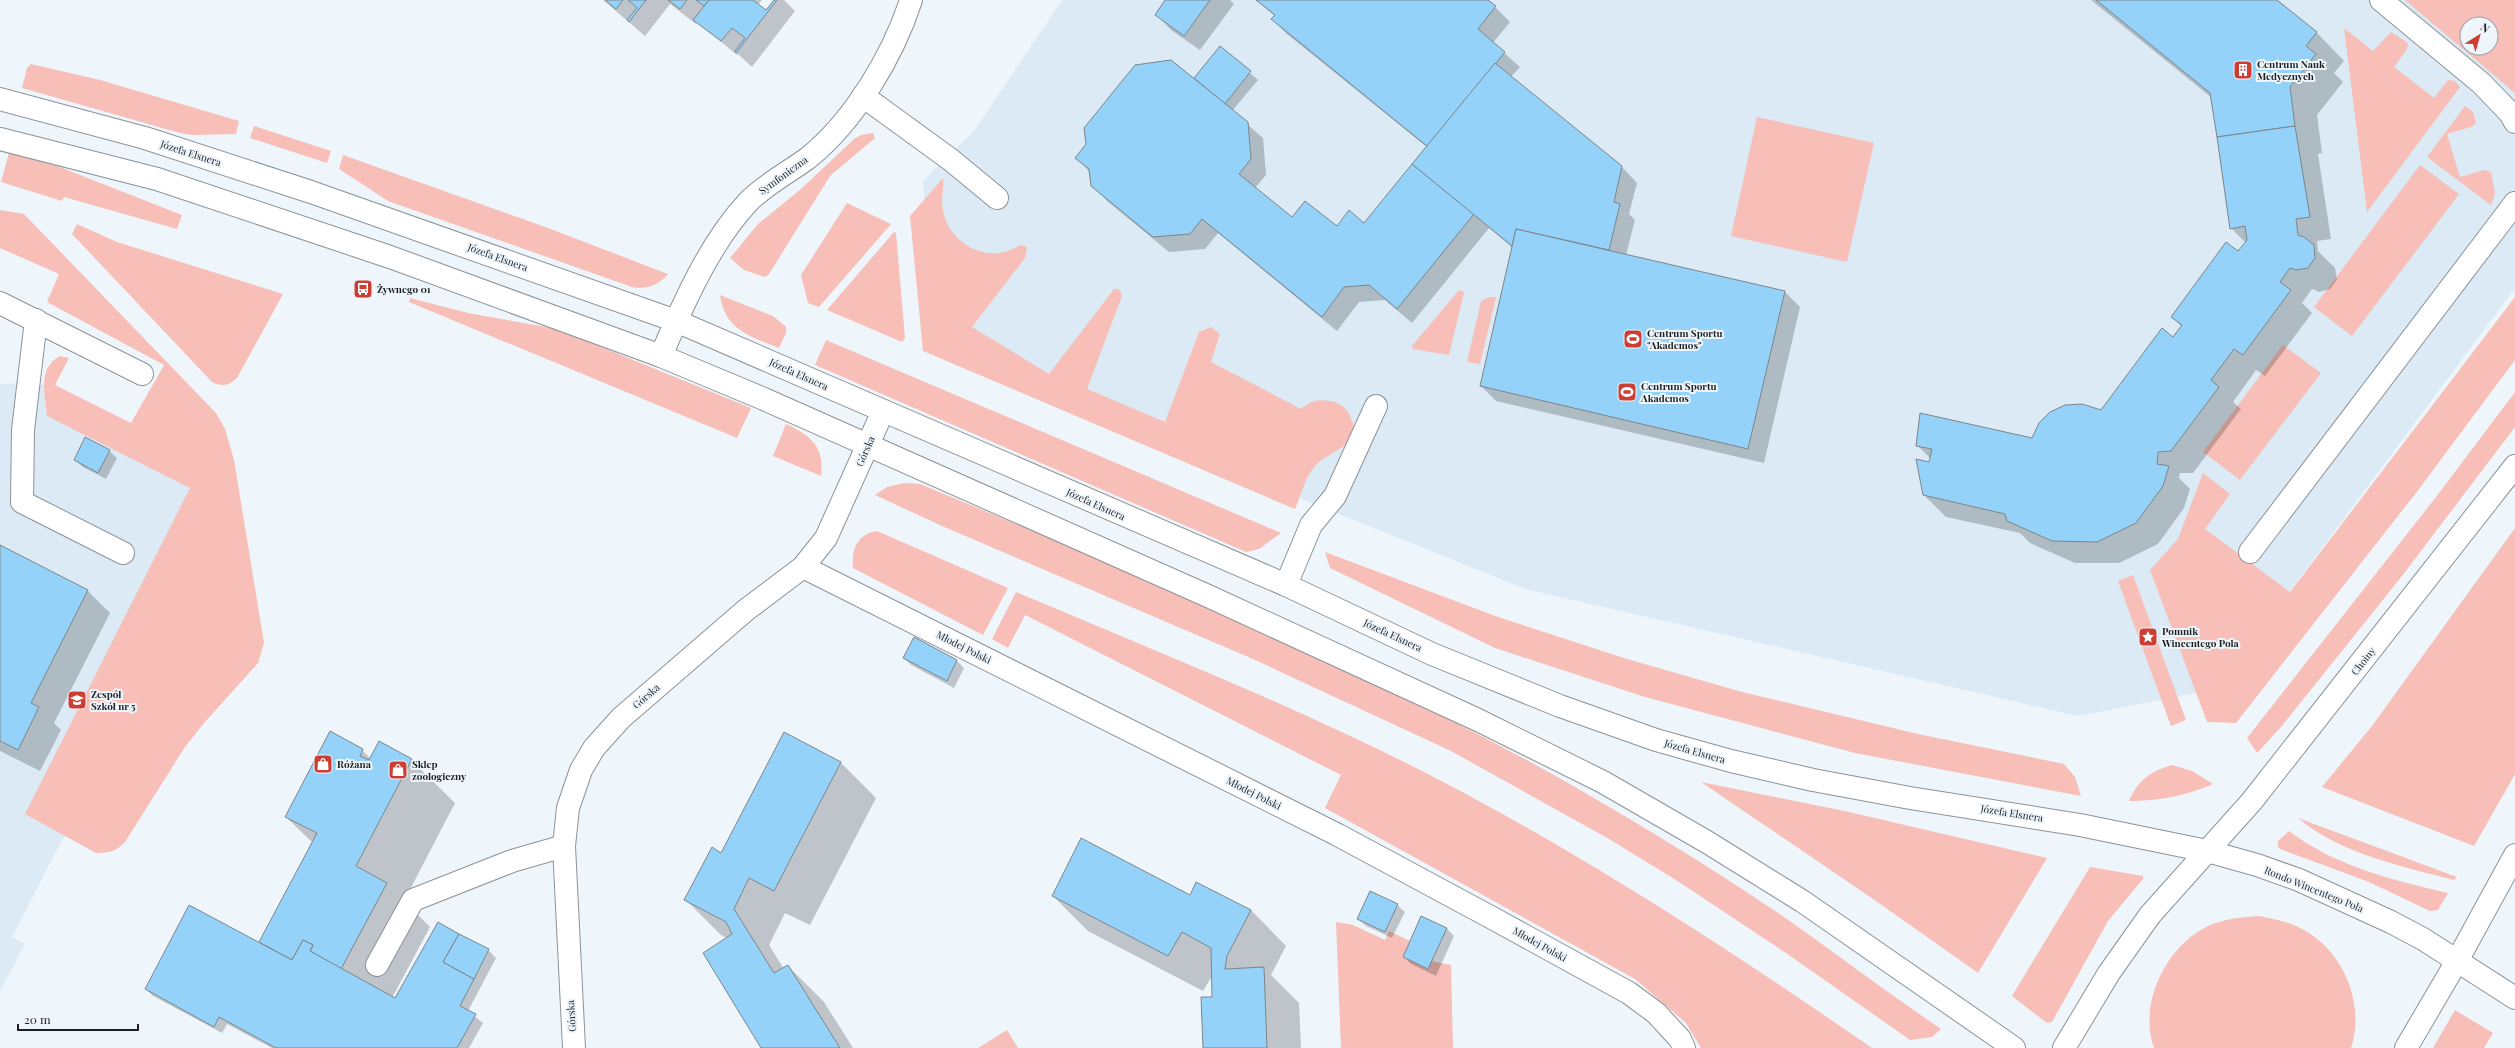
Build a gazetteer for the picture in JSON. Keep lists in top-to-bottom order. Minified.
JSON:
{"streets":{"street":["Józefa Elsnera","Symfoniczna","Górska","Młodej Polski","Choiny","Rondo Wincentego Pola"]},"crossings":[["Józefa Elsnera","Symfoniczna"],["Józefa Elsnera","Górska"],["Józefa Elsnera","Choiny"],["Józefa Elsnera","Rondo Wincentego Pola"],["Górska","Młodej Polski"],["Choiny","Rondo Wincentego Pola"]],"places":{"building":["Centrum Nauk Medycznych"],"bus stop":["Żywnego 01"],"sports":["Centrum Sportu \"Akademos\"","Centrum Sportu Akademos"],"place":["Pomnik Wincentego Pola"],"school or university":["Zespół Szkół nr 5"],"shop":["Różana","Sklep zoologiczny"]},"scale_bar":"20 m","north":"top right"}
